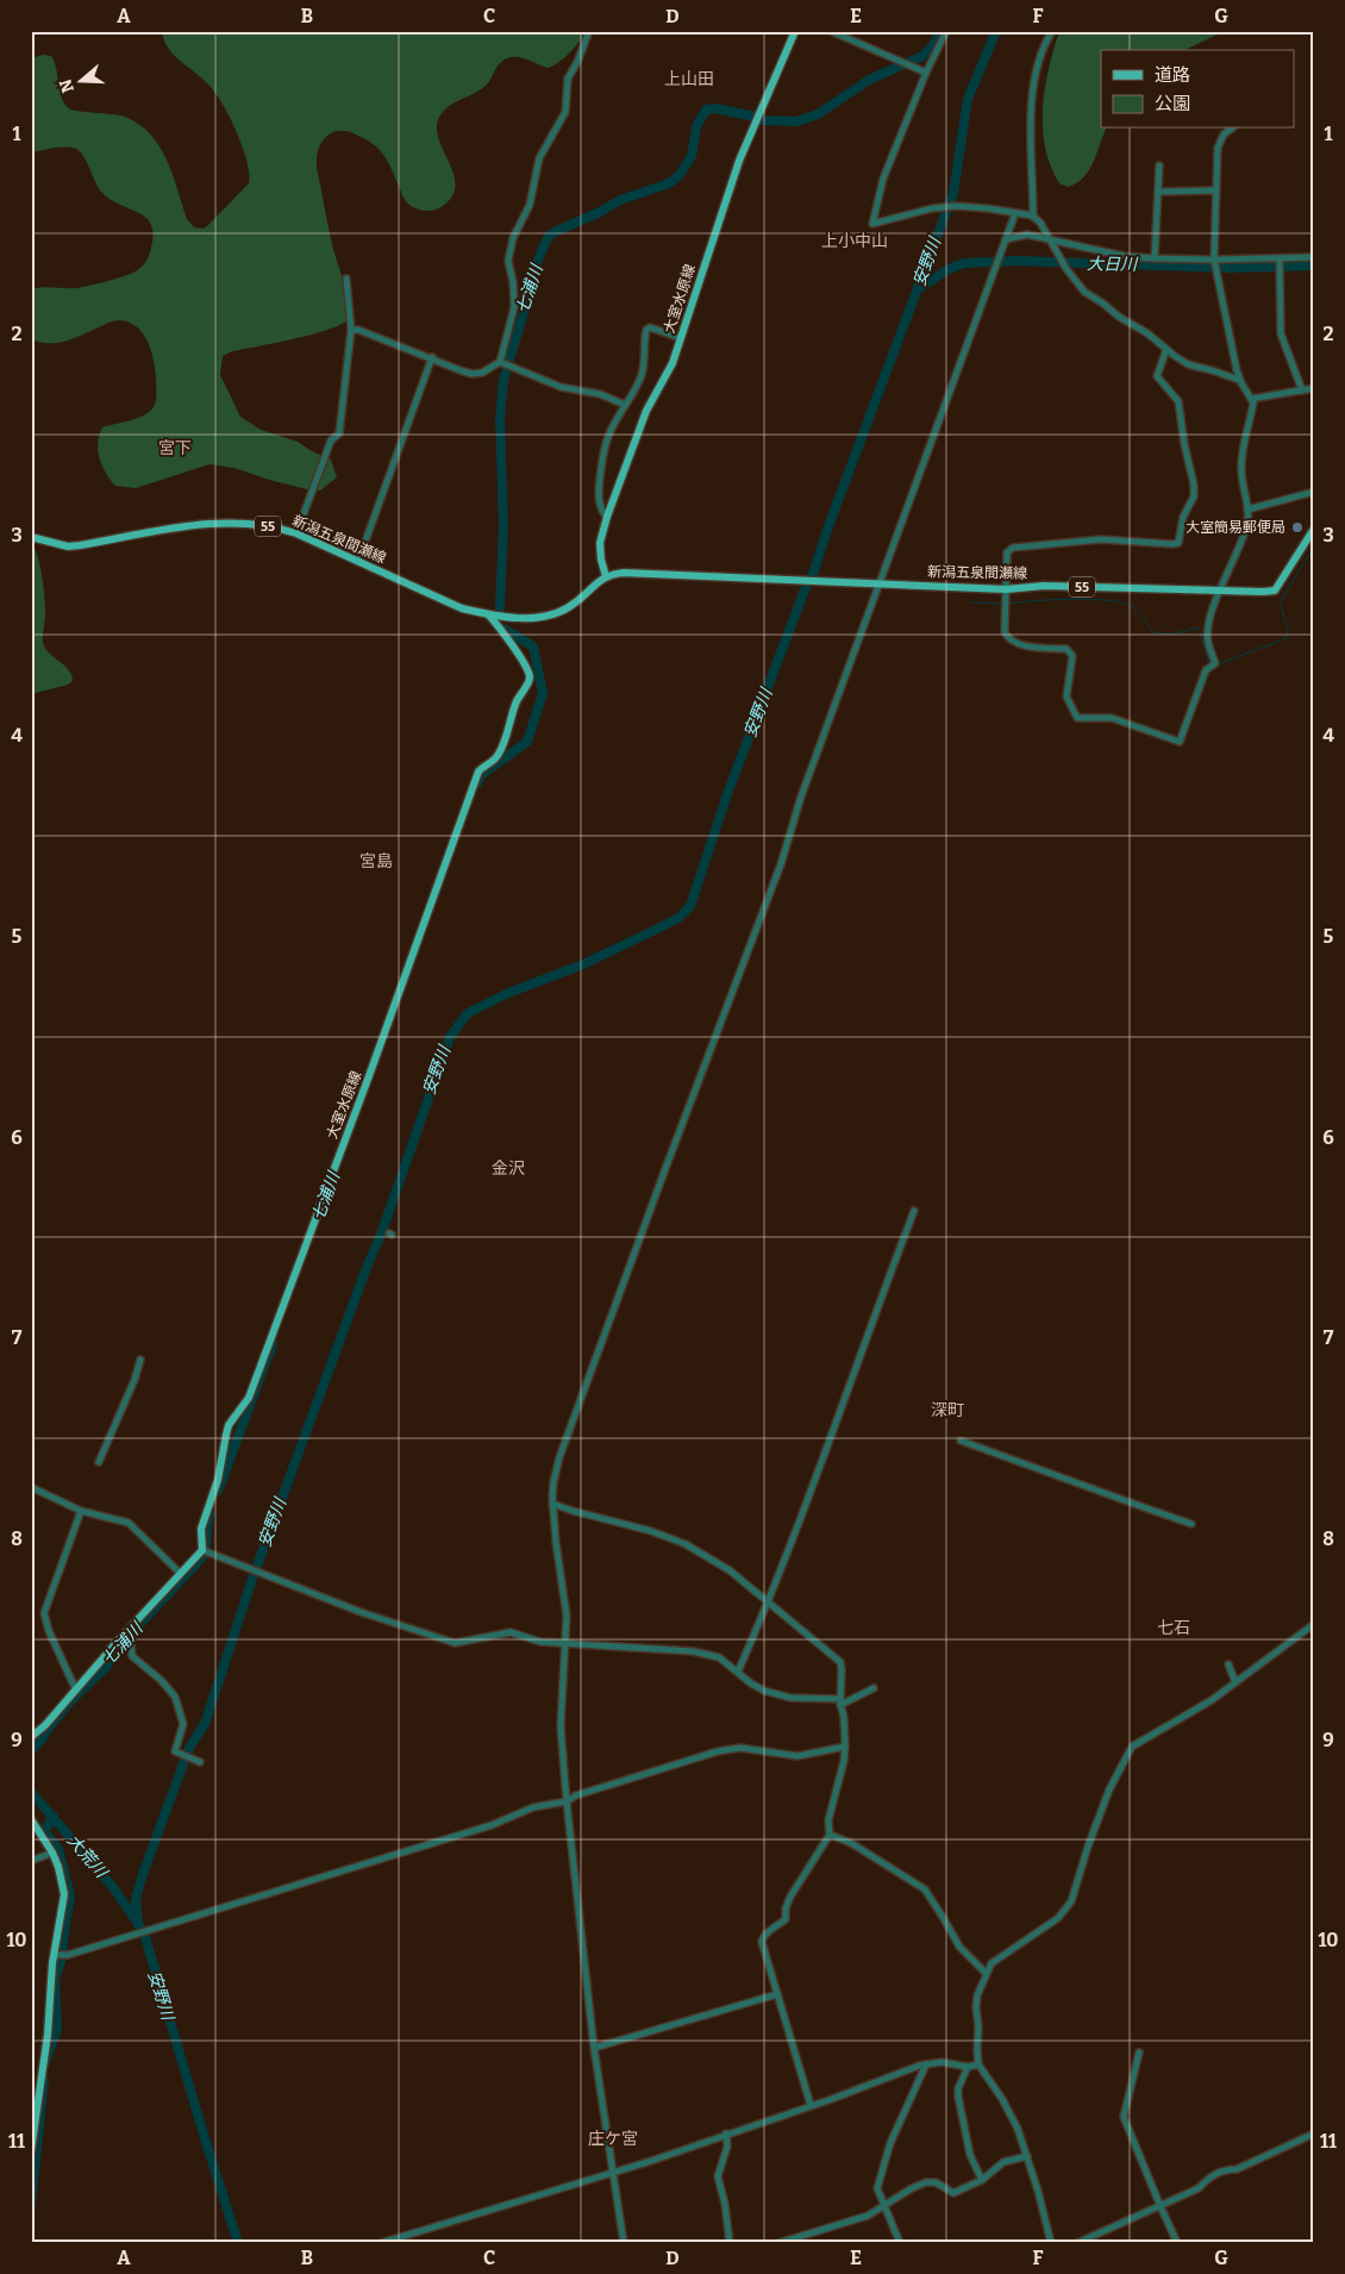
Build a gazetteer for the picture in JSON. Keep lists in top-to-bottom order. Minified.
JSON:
{"streets":{"main road":["大室水原線","55","新潟五泉間瀬線"]},"crossings":[["大室水原線","55"],["大室水原線","新潟五泉間瀬線"],["55","新潟五泉間瀬線"]],"districts":["上山田","上小中山","宮下","宮島","金沢","深町","七石","庄ケ宮"],"water":["安野川","大日川","七浦川","大荒川"],"places":["大室簡易郵便局"],"legend":["道路","公園"],"north":"left","grid":{"columns":["A","B","C","D","E","F","G"],"rows":["1","2","3","4","5","6","7","8","9","10","11"]}}
